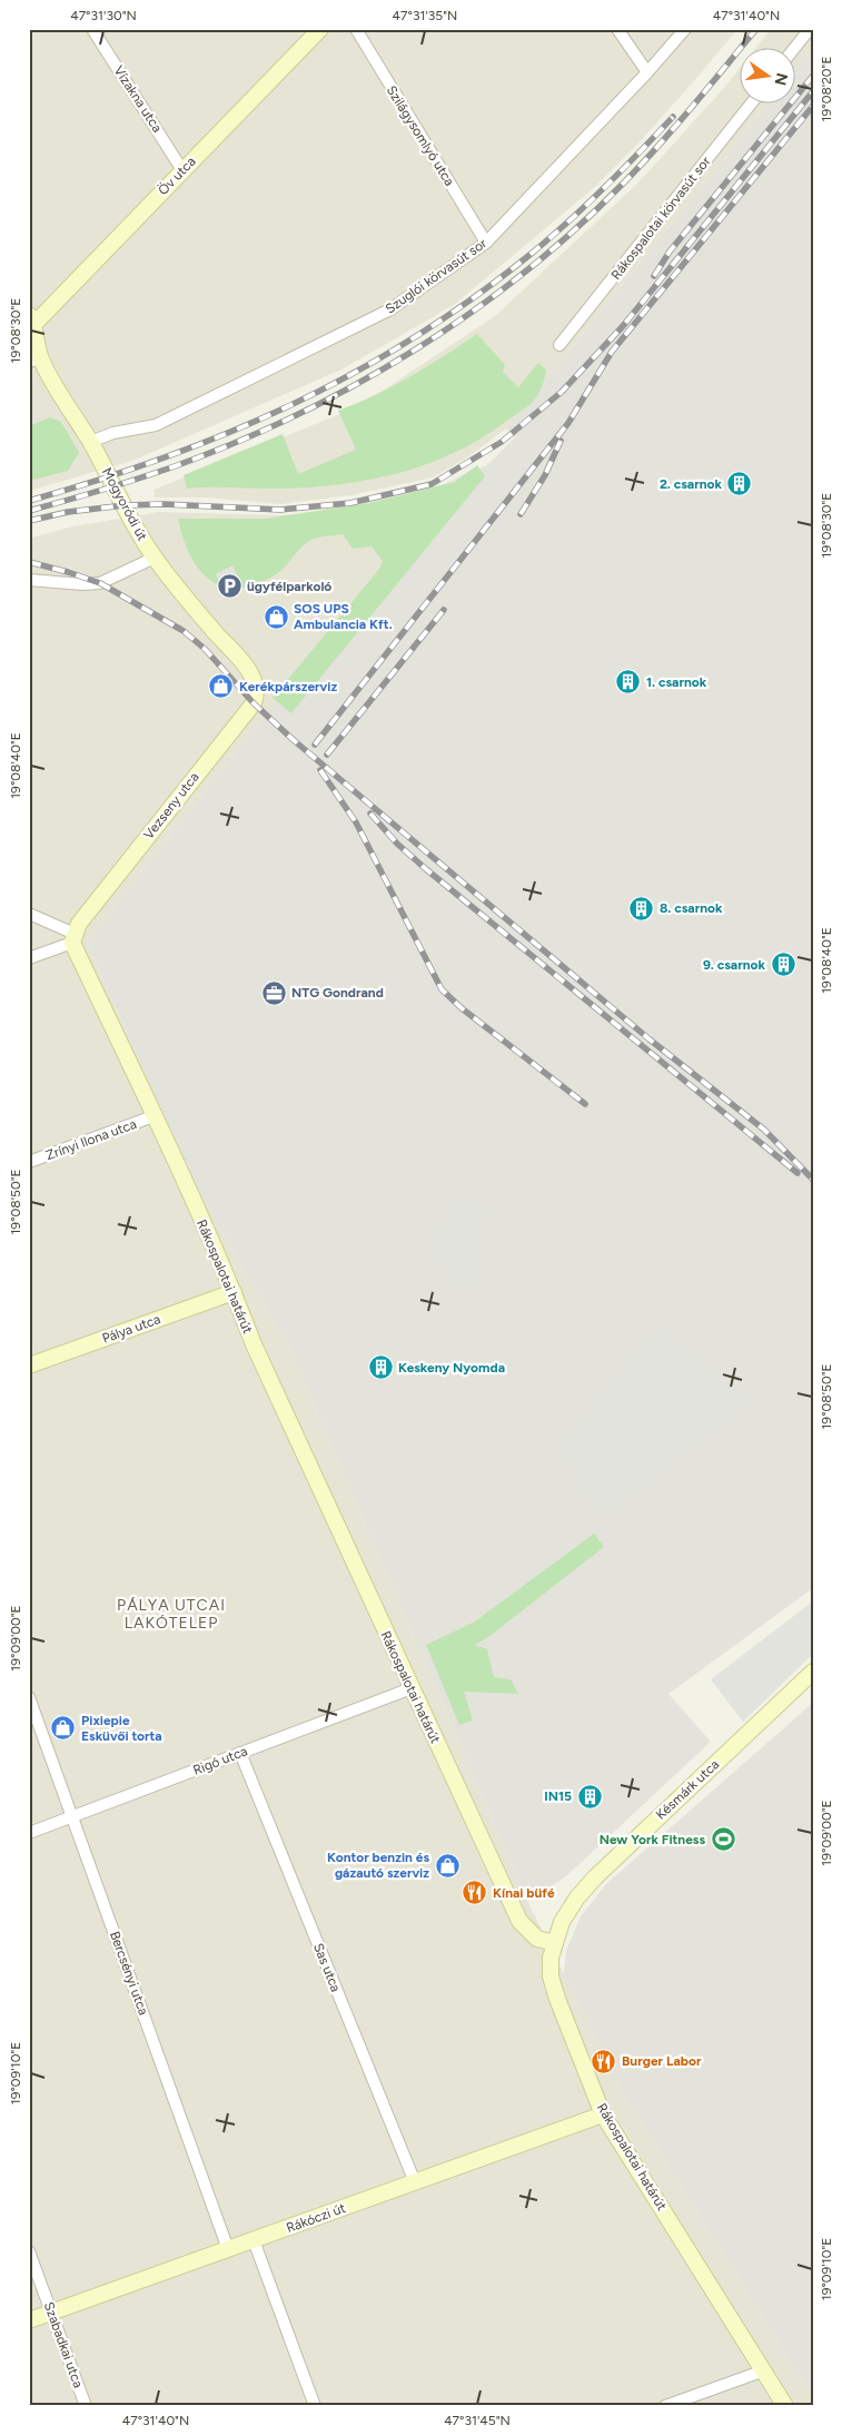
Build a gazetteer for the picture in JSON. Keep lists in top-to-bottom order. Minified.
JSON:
{"streets":{"street":["Vízakna utca","Szilágysomlyó utca","Öv utca","Rákospalotai körvasút sor","Szuglói körvasút sor","Mogyoródi út","Vezseny utca","Zrínyi Ilona utca","Rákospalotai határút","Pálya utca","Rigó utca","Késmárk utca","Sas utca","Bercsényi utca","Rákóczi út","Szabadkai utca"]},"crossings":[["Vízakna utca","Öv utca"],["Szilágysomlyó utca","Szuglói körvasút sor"],["Öv utca","Mogyoródi út"],["Szuglói körvasút sor","Mogyoródi út"],["Mogyoródi út","Vezseny utca"],["Vezseny utca","Rákospalotai határút"],["Zrínyi Ilona utca","Rákospalotai határút"],["Rákospalotai határút","Pálya utca"],["Rákospalotai határút","Rigó utca"],["Rákospalotai határút","Késmárk utca"],["Rákospalotai határút","Rákóczi út"],["Rigó utca","Sas utca"],["Rigó utca","Bercsényi utca"],["Sas utca","Rákóczi út"],["Bercsényi utca","Rákóczi út"],["Rákóczi út","Szabadkai utca"]],"districts":["PÁLYA UTCAI LAKÓTELEP"],"places":{"building":["2. csarnok","1. csarnok","8. csarnok","9. csarnok","Keskeny Nyomda","IN15"],"parking":["ügyfélparkoló"],"shop":["SOS UPS Ambulancia Kft.","Kerékpárszerviz","Pixiepie Esküvői torta","Kontor benzin és gázautó szerviz"],"office":["NTG Gondrand"],"sports":["New York Fitness"],"restaurant":["Kínai büfé","Burger Labor"]},"north":"right","coordinates":["47°31'30\"N","47°31'35\"N","47°31'40\"N","19°08'20\"E","19°08'30\"E","19°08'40\"E","19°08'50\"E","19°09'00\"E","19°09'10\"E","47°31'45\"N"]}
